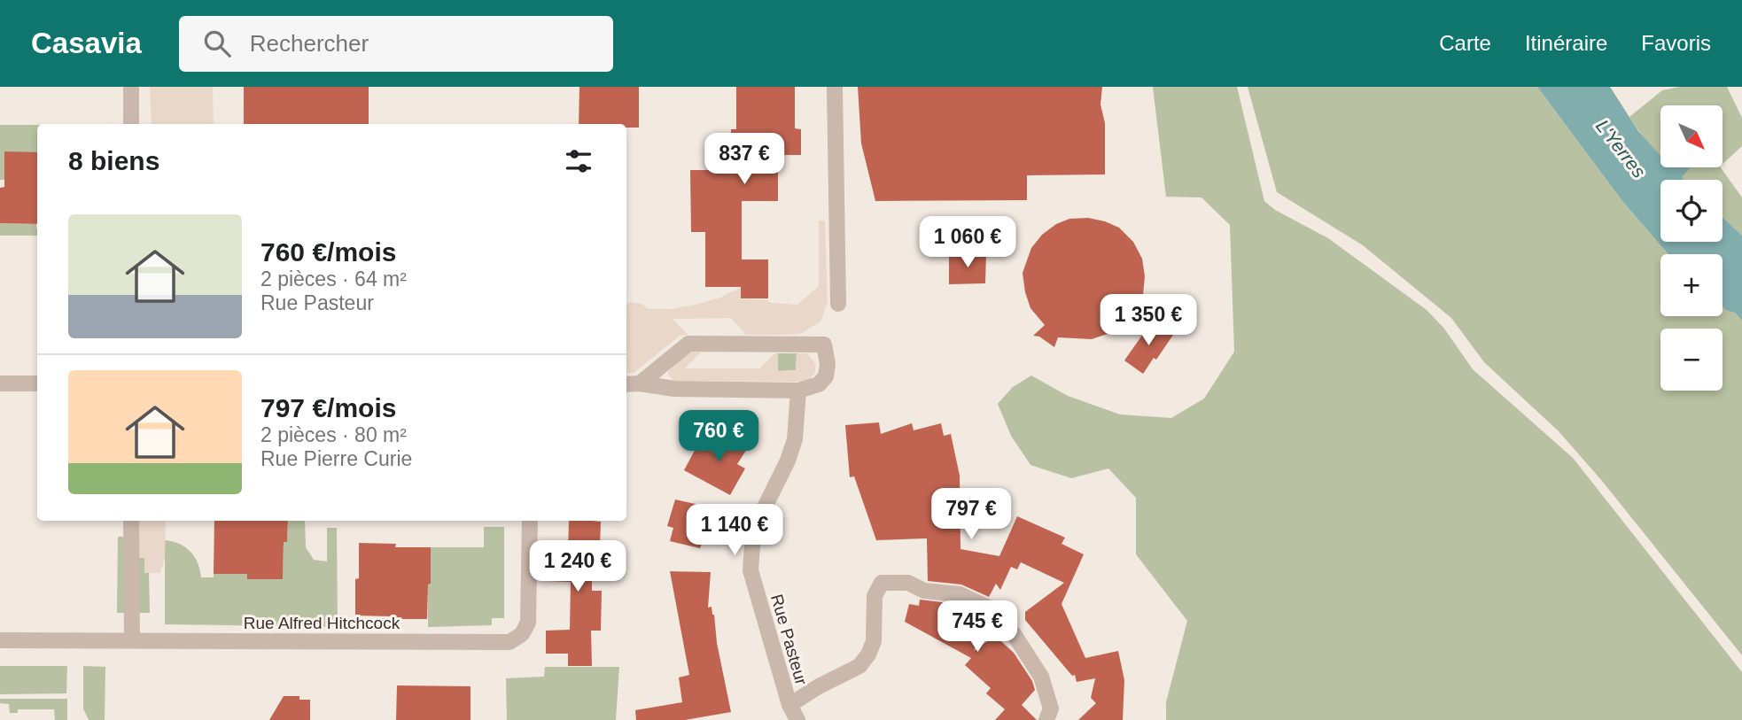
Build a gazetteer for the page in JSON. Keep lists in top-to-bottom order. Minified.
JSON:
{"streets":{"street":["Rue Alfred Hitchcock","Rue Pasteur"]},"water":["L'Yerres"],"north":"bottom right","page":{"header":"Casavia","search":"Rechercher","nav":["Carte","Itinéraire","Favoris"],"map_buttons":["+","−"],"heading":"8 biens","price":["837 €","1 060 €","1 350 €","760 €","797 €","1 140 €","1 240 €","745 €"],"list":[{"name":"760 €/mois","note":"2 pièces · 64 m² · Rue Pasteur"},{"name":"797 €/mois","note":"2 pièces · 80 m² · Rue Pierre Curie"}]}}
